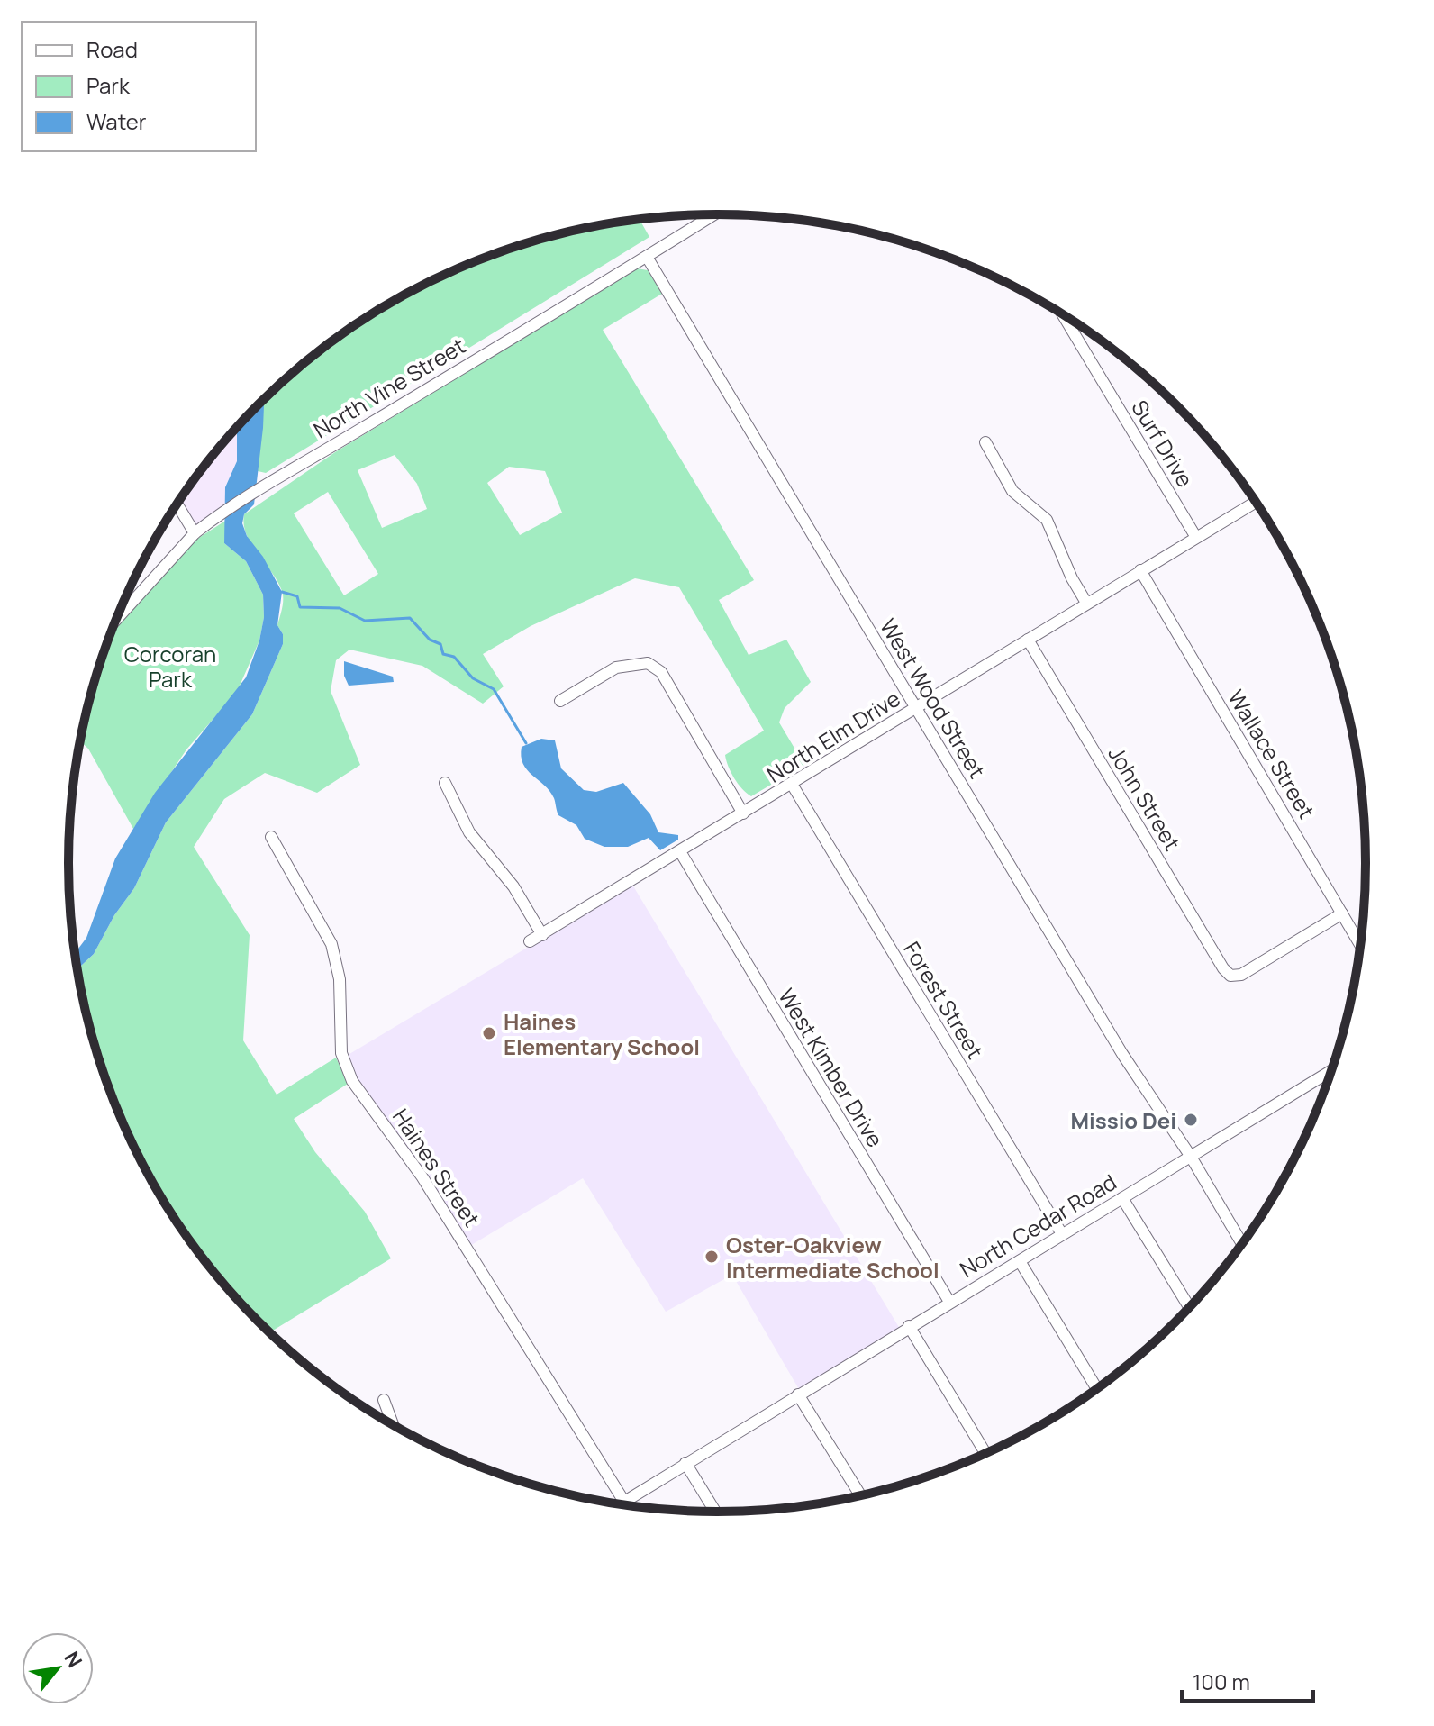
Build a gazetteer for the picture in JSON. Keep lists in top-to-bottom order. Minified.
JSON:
{"streets":{"street":["North Vine Street","Surf Drive","West Wood Street","North Elm Drive","Wallace Street","John Street","Forest Street","West Kimber Drive","Haines Street","North Cedar Road"]},"crossings":[["North Vine Street","West Wood Street"],["Surf Drive","North Elm Drive"],["West Wood Street","North Elm Drive"],["West Wood Street","North Cedar Road"],["North Elm Drive","Wallace Street"],["North Elm Drive","John Street"],["North Elm Drive","Forest Street"],["North Elm Drive","West Kimber Drive"],["Wallace Street","John Street"],["Forest Street","North Cedar Road"],["West Kimber Drive","North Cedar Road"],["Haines Street","North Cedar Road"]],"parks":["Corcoran Park"],"places":["Haines Elementary School","Missio Dei","Oster-Oakview Intermediate School"],"legend":["Road","Park","Water"],"scale_bar":"100 m","north":"top right"}
